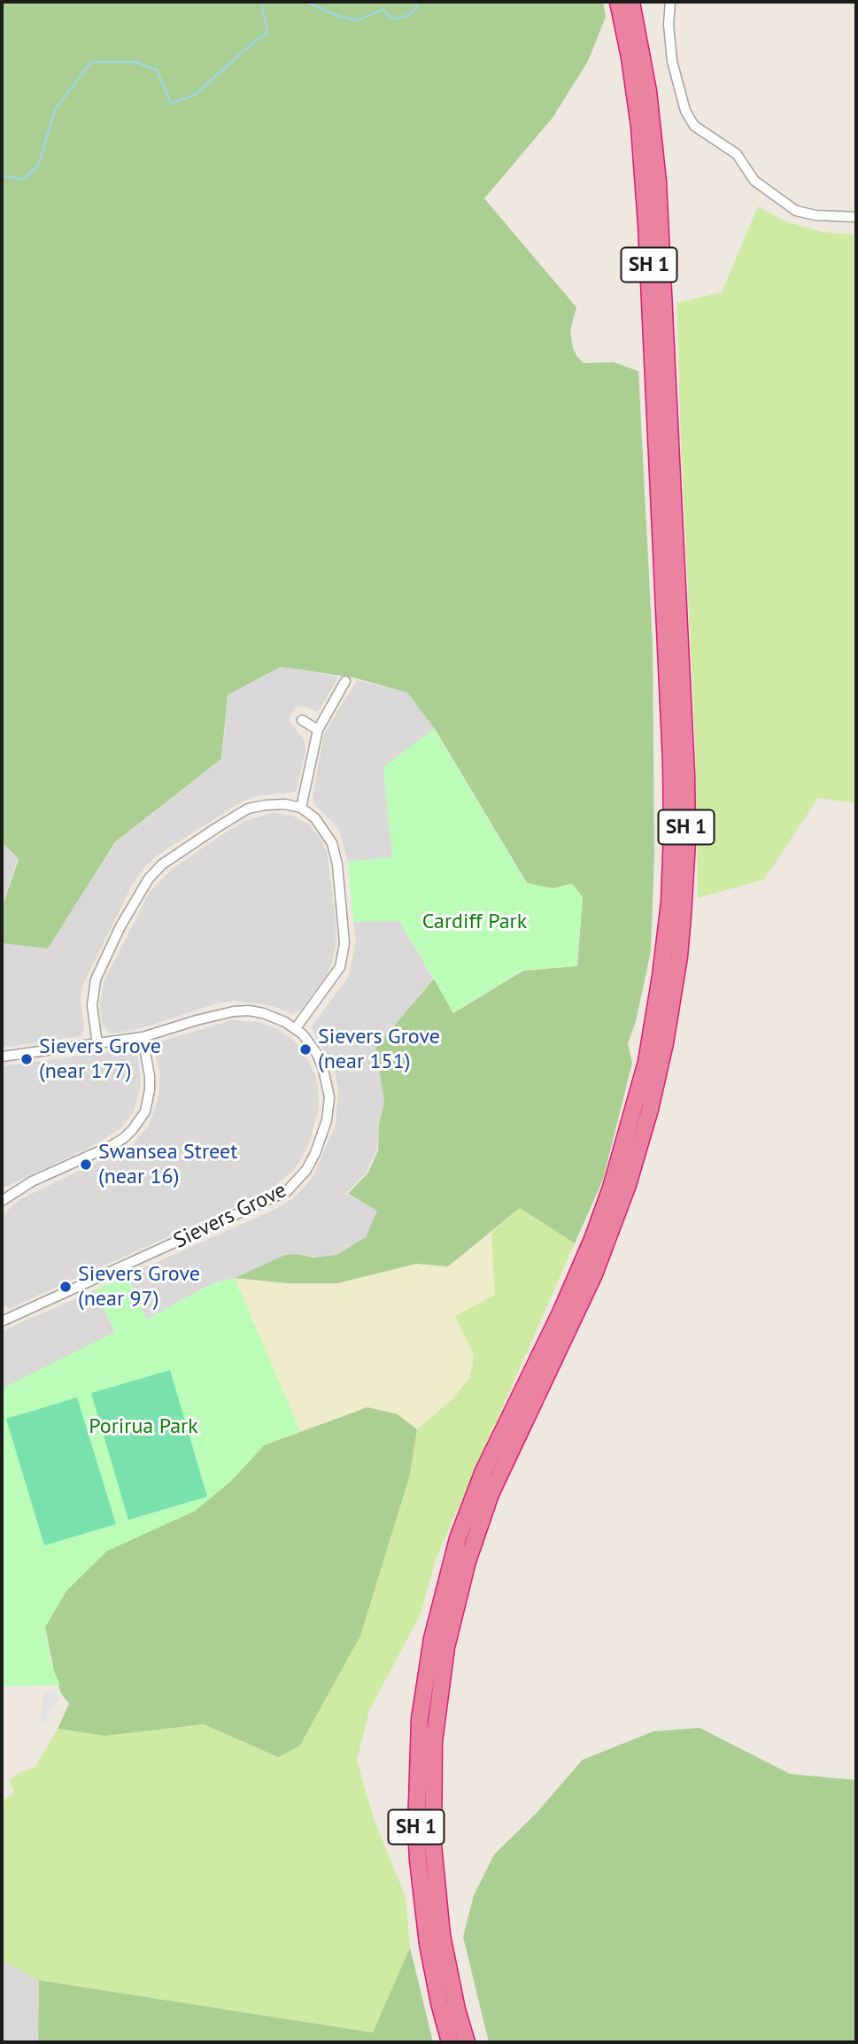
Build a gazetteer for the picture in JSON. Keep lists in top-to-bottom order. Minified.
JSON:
{"streets":{"highway":["SH 1"],"street":["Sievers Grove"]},"parks":["Cardiff Park","Porirua Park"],"places":["Sievers Grove (near 151)","Sievers Grove (near 177)","Swansea Street (near 16)","Sievers Grove (near 97)"]}
